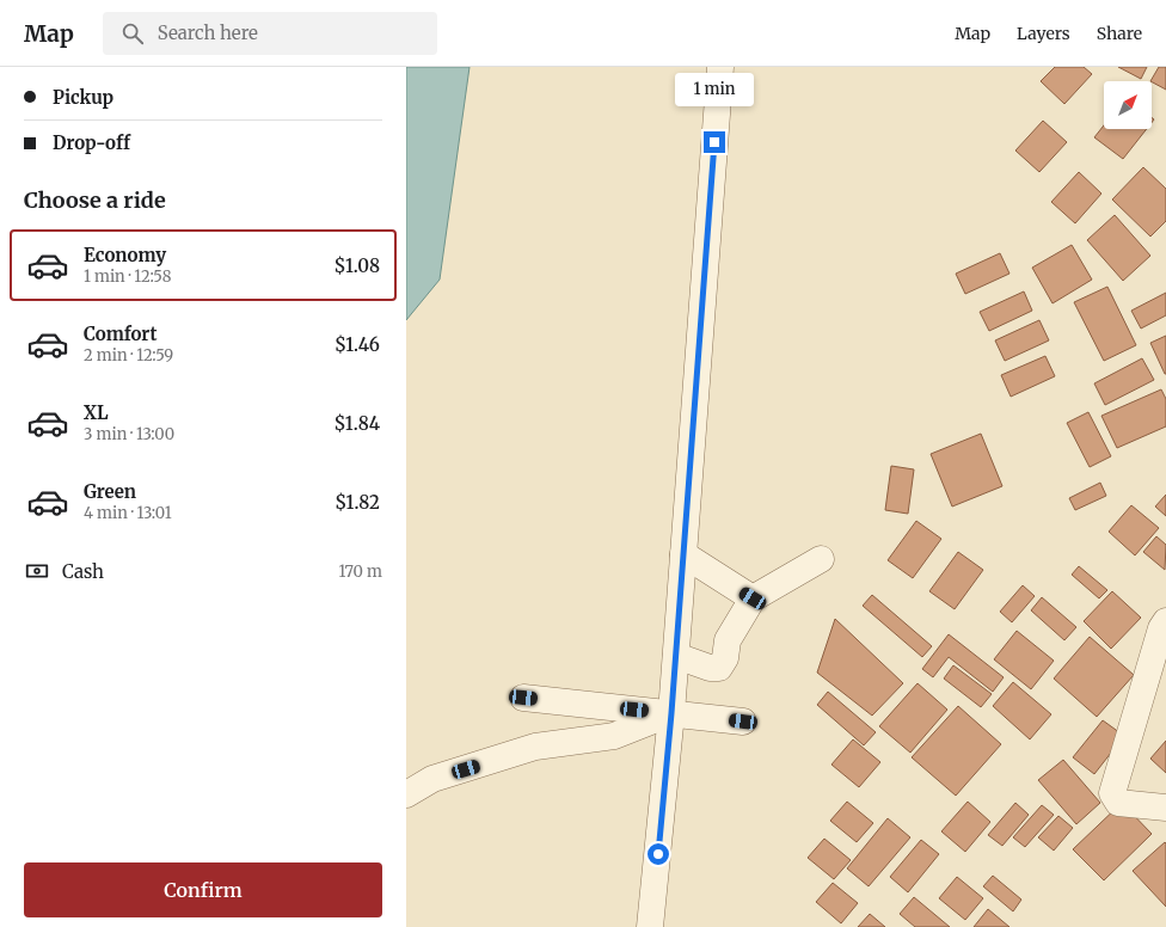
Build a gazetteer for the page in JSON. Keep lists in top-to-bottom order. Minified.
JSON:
{"north":"top right","page":{"header":"Map","search":"Search here","nav":["Map","Layers","Share"],"banner":["Pickup","Drop-off"],"bubble":"1 min","heading":"Choose a ride","list":[{"name":"Economy","note":"1 min · 12:58","value":"$1.08"},{"name":"Comfort","note":"2 min · 12:59","value":"$1.46"},{"name":"XL","note":"3 min · 13:00","value":"$1.84"},{"name":"Green","note":"4 min · 13:01","value":"$1.82"}],"pay":["Cash","170 m"],"buttons":"Confirm"}}
